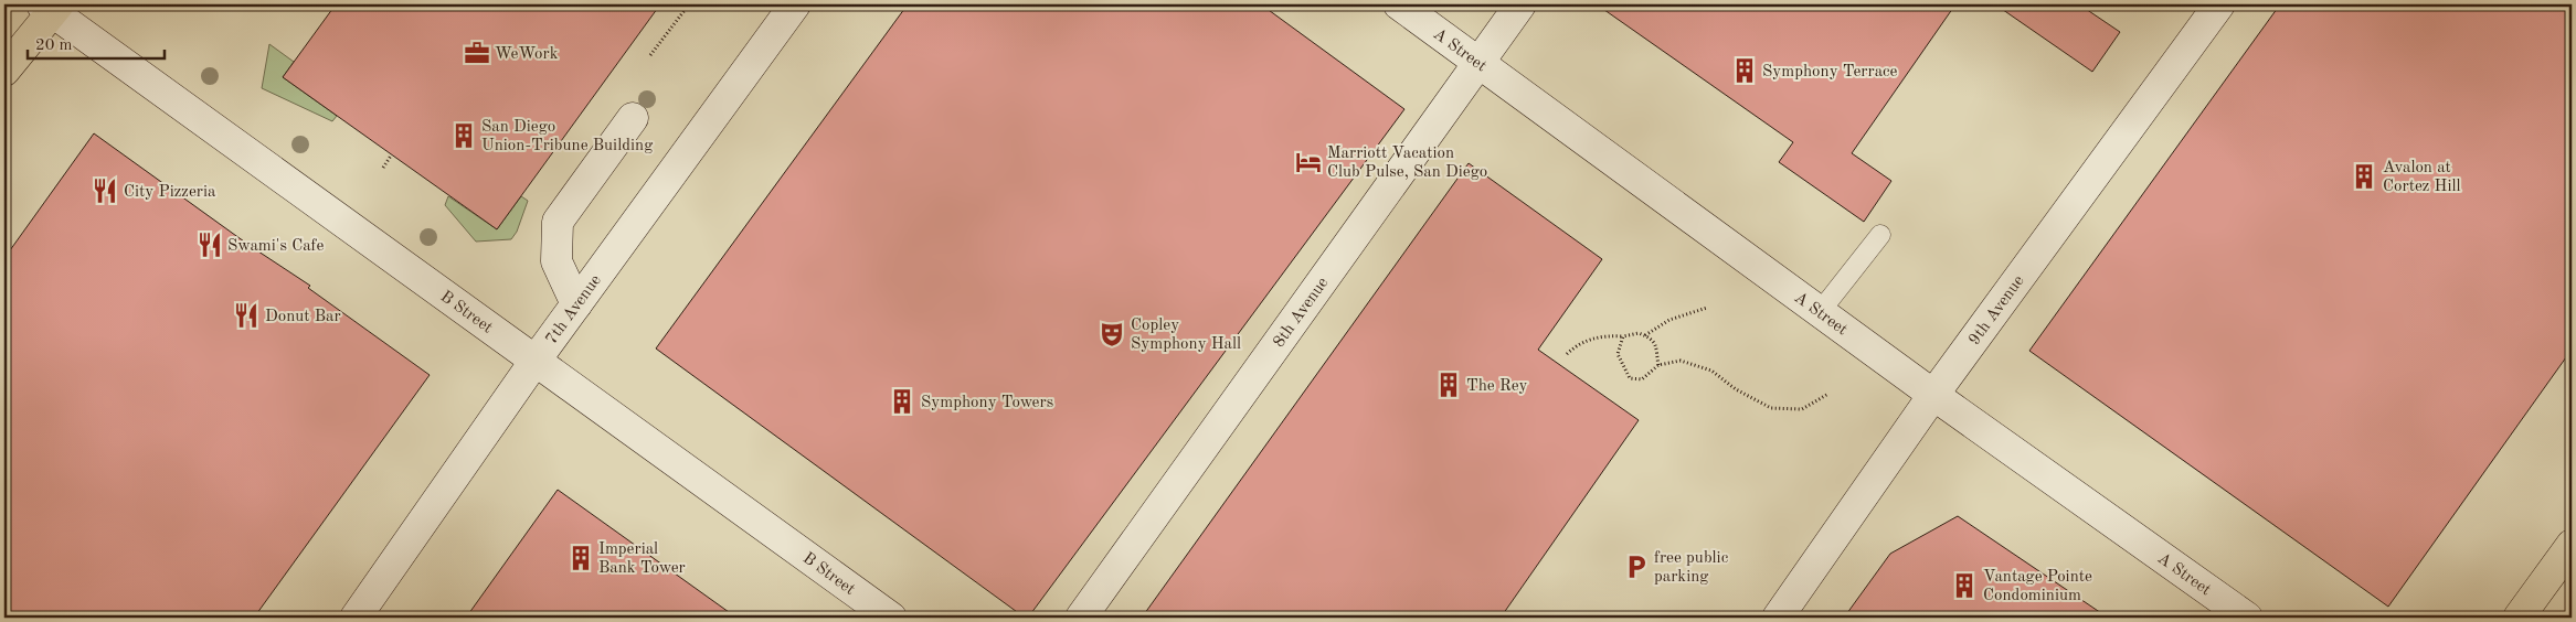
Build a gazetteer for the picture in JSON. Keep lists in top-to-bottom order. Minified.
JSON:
{"streets":{"street":["A Street","9th Avenue","7th Avenue","8th Avenue","B Street"]},"crossings":[["A Street","9th Avenue"],["A Street","8th Avenue"],["7th Avenue","B Street"]],"places":{"office":["WeWork"],"building":["Symphony Terrace","San Diego Union-Tribune Building","Avalon at Cortez Hill","The Rey","Symphony Towers","Imperial Bank Tower","Vantage Pointe Condominium"],"hotel":["Marriott Vacation Club Pulse, San Diego"],"restaurant":["City Pizzeria","Swami's Cafe","Donut Bar"],"theatre":["Copley Symphony Hall"],"parking":["free public parking"]},"scale_bar":"20 m"}
